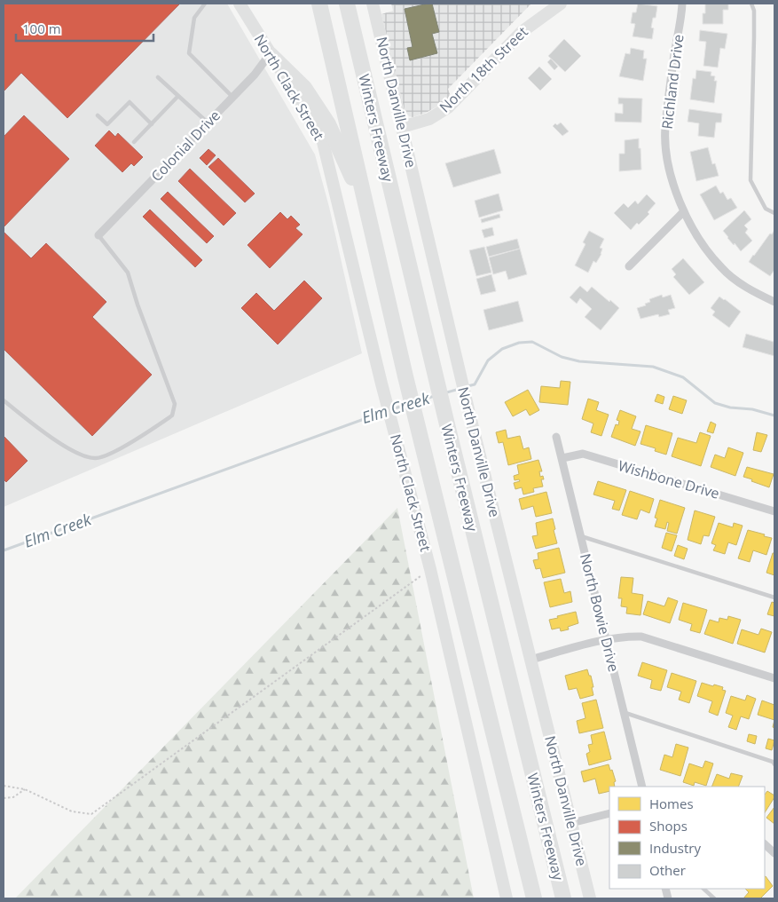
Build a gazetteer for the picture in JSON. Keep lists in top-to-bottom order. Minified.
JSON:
{"streets":{"highway":["Winters Freeway"],"main road":["North 18th Street","North Clack Street","North Danville Drive"],"street":["Richland Drive","Colonial Drive","Wishbone Drive","North Bowie Drive"]},"crossings":[["North 18th Street","North Danville Drive"],["North Clack Street","Colonial Drive"],["Wishbone Drive","North Bowie Drive"]],"water":["Elm Creek"],"legend":["Homes","Shops","Industry","Other"],"scale_bar":"100 m"}
